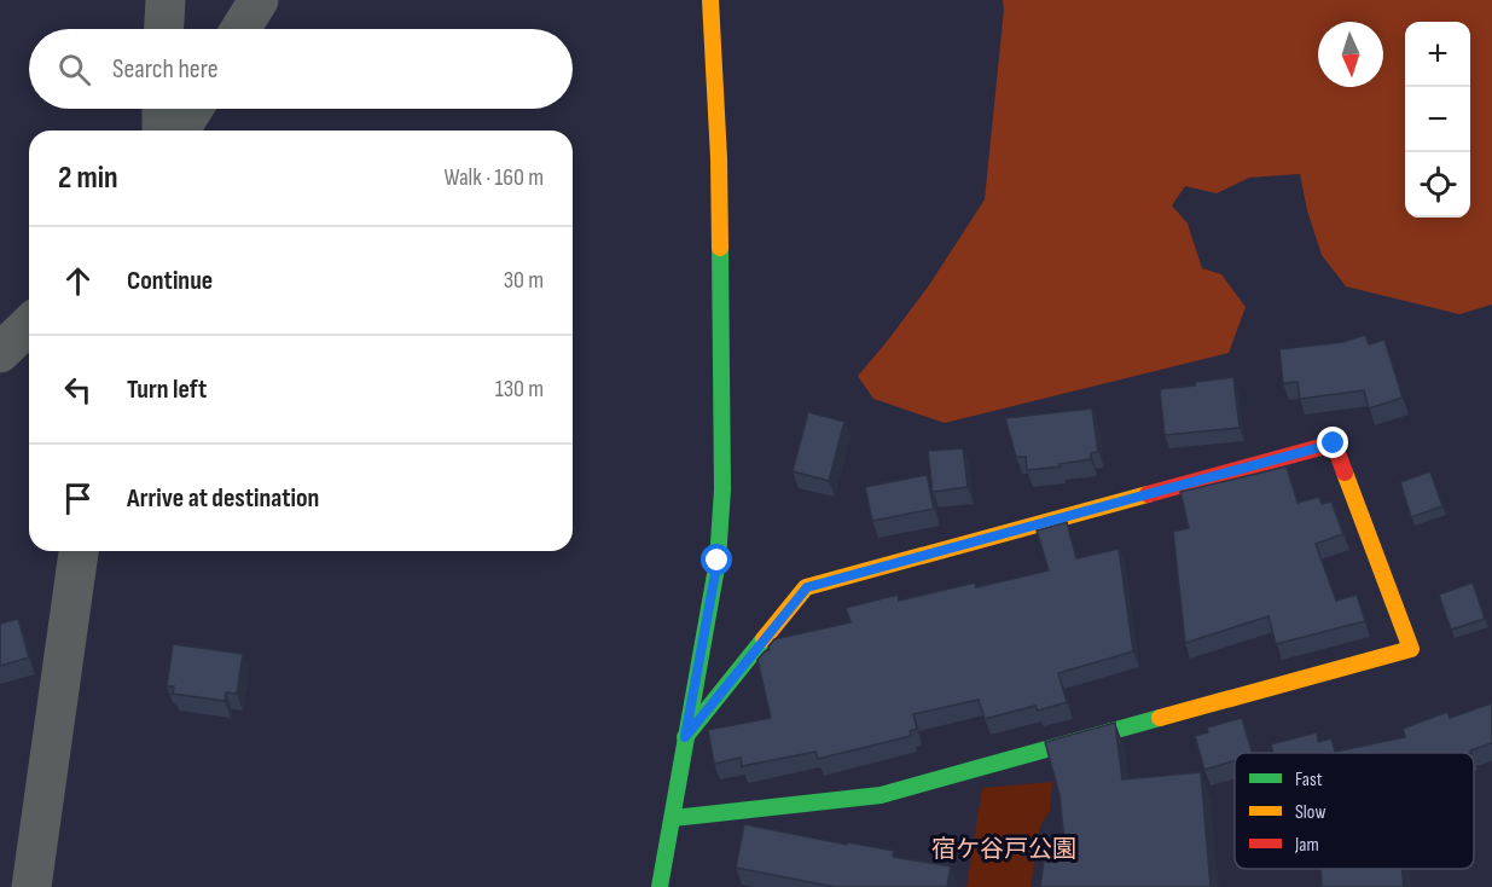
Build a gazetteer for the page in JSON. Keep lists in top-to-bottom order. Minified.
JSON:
{"parks":["宿ケ谷戸公園"],"legend":["Fast","Slow","Jam"],"north":"bottom","page":{"map_buttons":["+","−"],"search":"Search here","heading":["2 min","Walk · 160 m"],"list":[["Continue","30 m"],["Turn left","130 m"],"Arrive at destination"]}}
